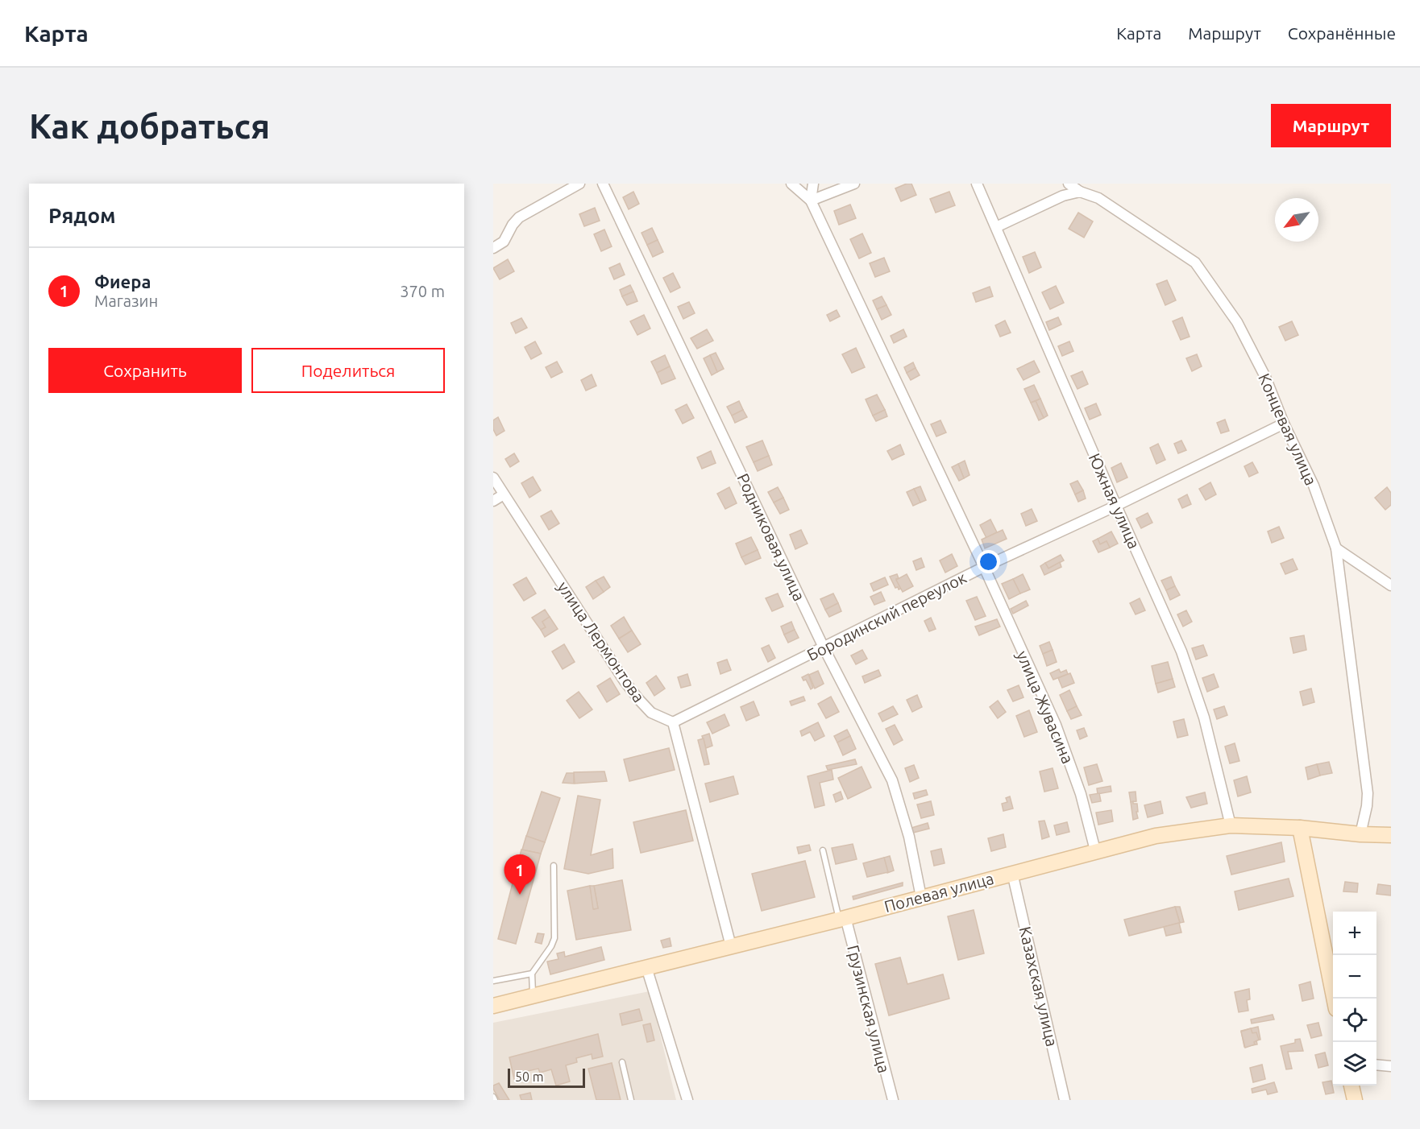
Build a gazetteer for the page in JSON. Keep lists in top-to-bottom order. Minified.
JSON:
{"streets":{"street":["Концевая улица","Южная улица","Родниковая улица","Бородинский переулок","улица Лермонтова","улица Жувасина","Полевая улица","Казахская улица","Грузинская улица"]},"crossings":[["Концевая улица","Бородинский переулок"],["Концевая улица","Полевая улица"],["Южная улица","Бородинский переулок"],["Южная улица","Полевая улица"],["Родниковая улица","Бородинский переулок"],["Родниковая улица","Полевая улица"],["Бородинский переулок","улица Лермонтова"],["Бородинский переулок","улица Жувасина"],["улица Жувасина","Полевая улица"],["Полевая улица","Казахская улица"],["Полевая улица","Грузинская улица"]],"scale_bar":"50 m","north":"bottom left","page":{"header":"Карта","nav":["Карта","Маршрут","Сохранённые"],"buttons":["Маршрут",["Сохранить","Поделиться"]],"title":"Как добраться","heading":"Рядом","list":[{"mark":"1","name":"Фиера","note":"Магазин","value":"370 m"}],"pins":"1","map_buttons":["+","−"],"scale":"50 m"}}
